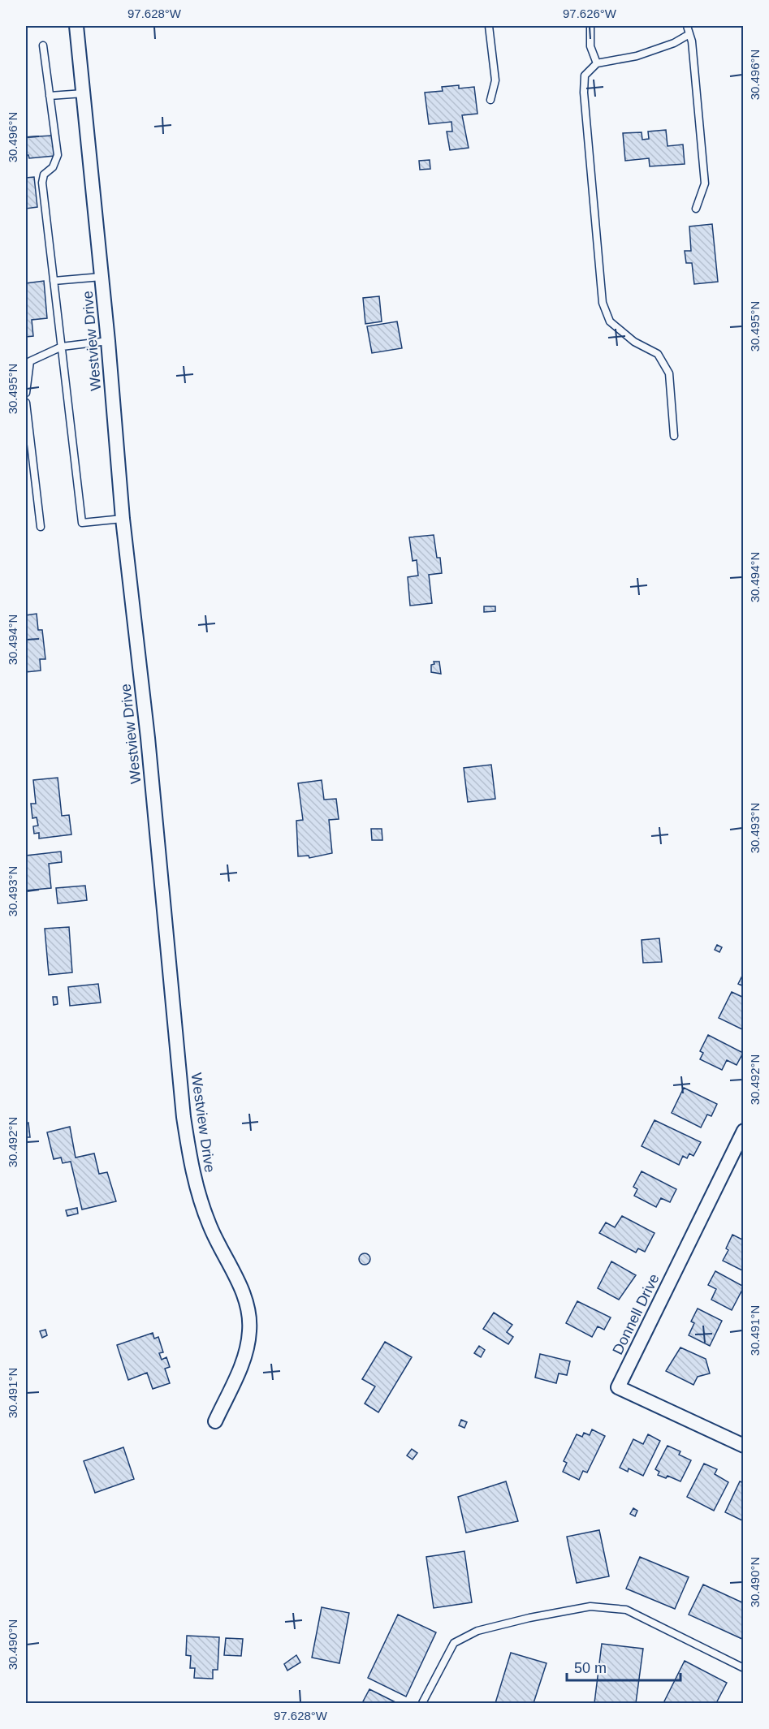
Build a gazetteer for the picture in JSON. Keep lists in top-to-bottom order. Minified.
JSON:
{"streets":{"street":["Westview Drive","Donnell Drive"]},"scale_bar":"50 m","coordinates":["97.628°W","97.626°W","30.496°N","30.495°N","30.494°N","30.493°N","30.492°N","30.491°N","30.490°N"]}
